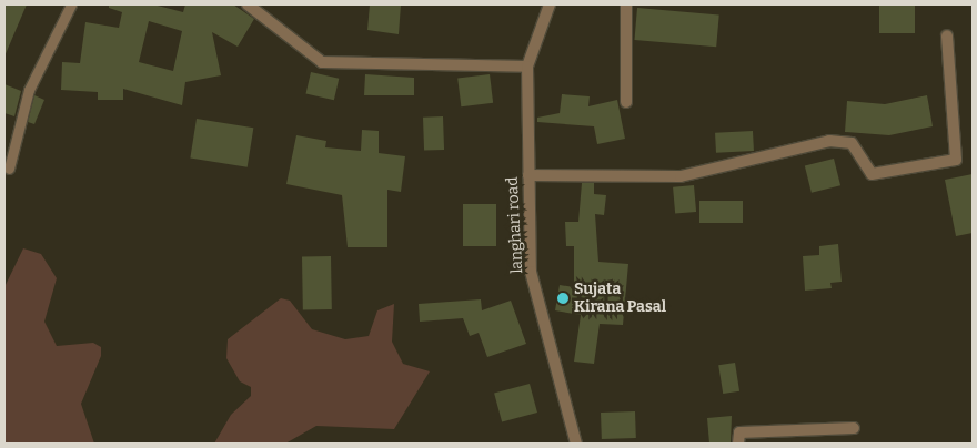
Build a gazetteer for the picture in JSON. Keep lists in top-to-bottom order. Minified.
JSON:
{"streets":{"street":["langhari road"]},"places":["Sujata Kirana Pasal"]}
